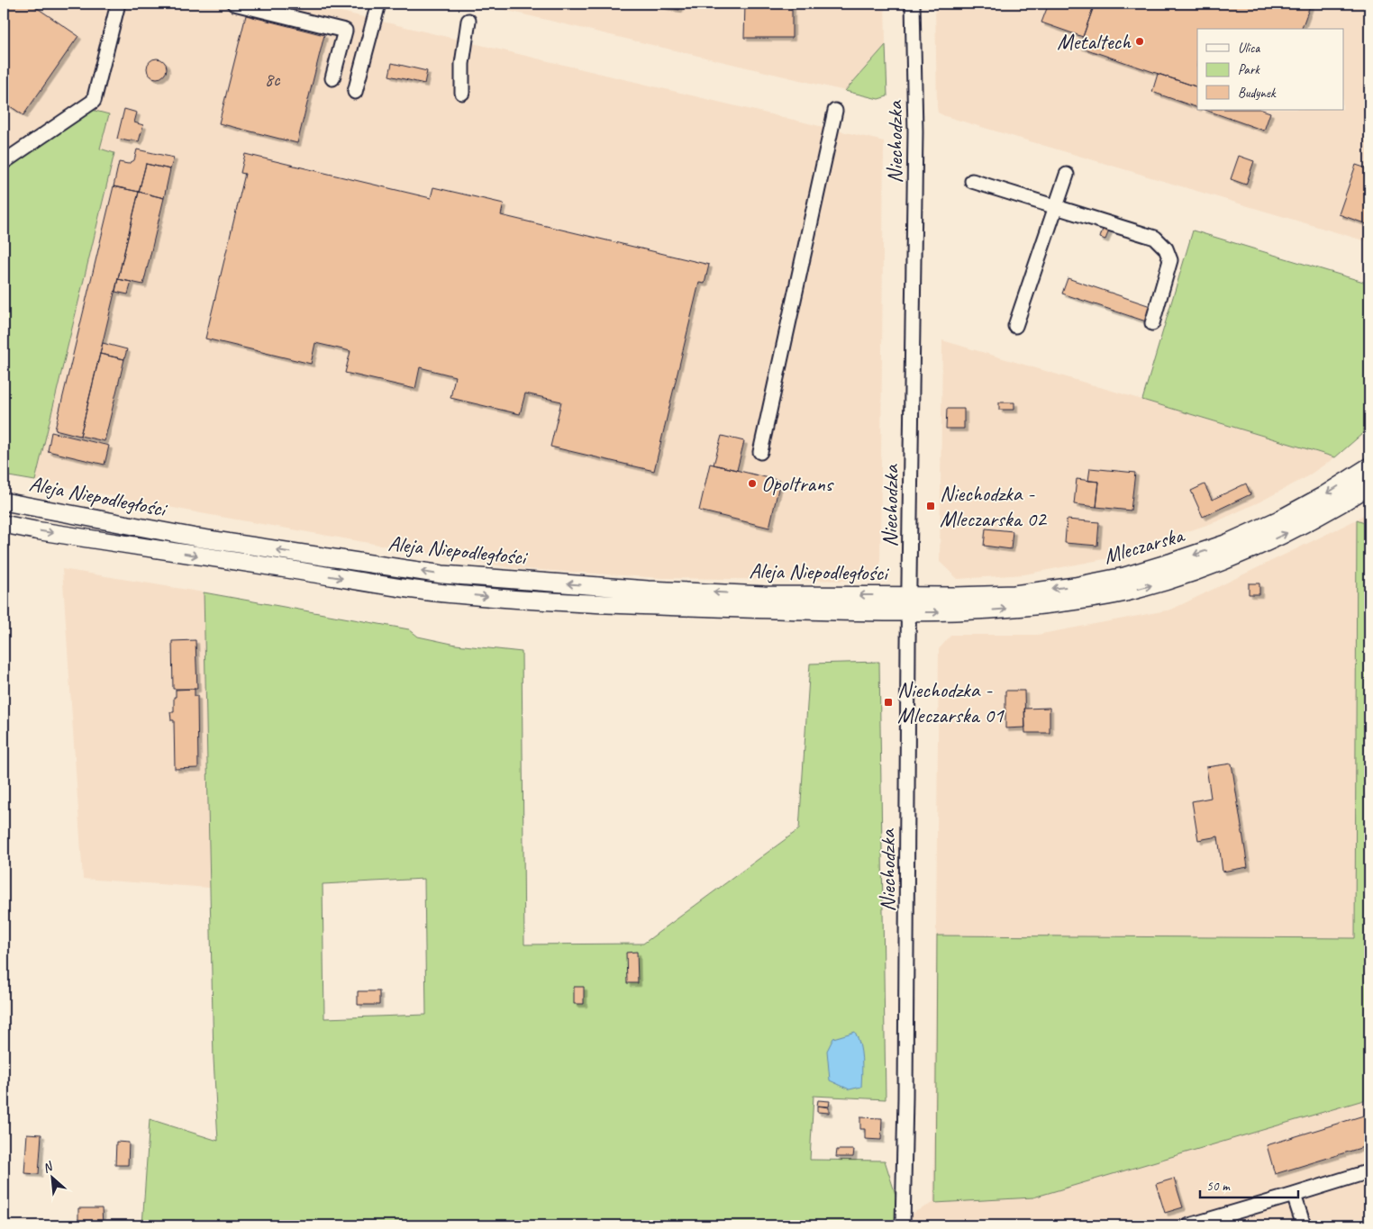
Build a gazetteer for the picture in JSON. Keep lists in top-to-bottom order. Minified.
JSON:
{"streets":{"main road":["Aleja Niepodległości","Mleczarska"],"street":["Niechodzka"]},"crossings":[["Niechodzka","Aleja Niepodległości"],["Niechodzka","Mleczarska"],["Aleja Niepodległości","Mleczarska"]],"places":{"other":["Metaltech","Opoltrans"],"transit":["Niechodzka - Mleczarska 02","Niechodzka - Mleczarska 01"]},"house_numbers":["8c"],"legend":["Ulica","Park","Budynek"],"scale_bar":"50 m","north":"top left"}
